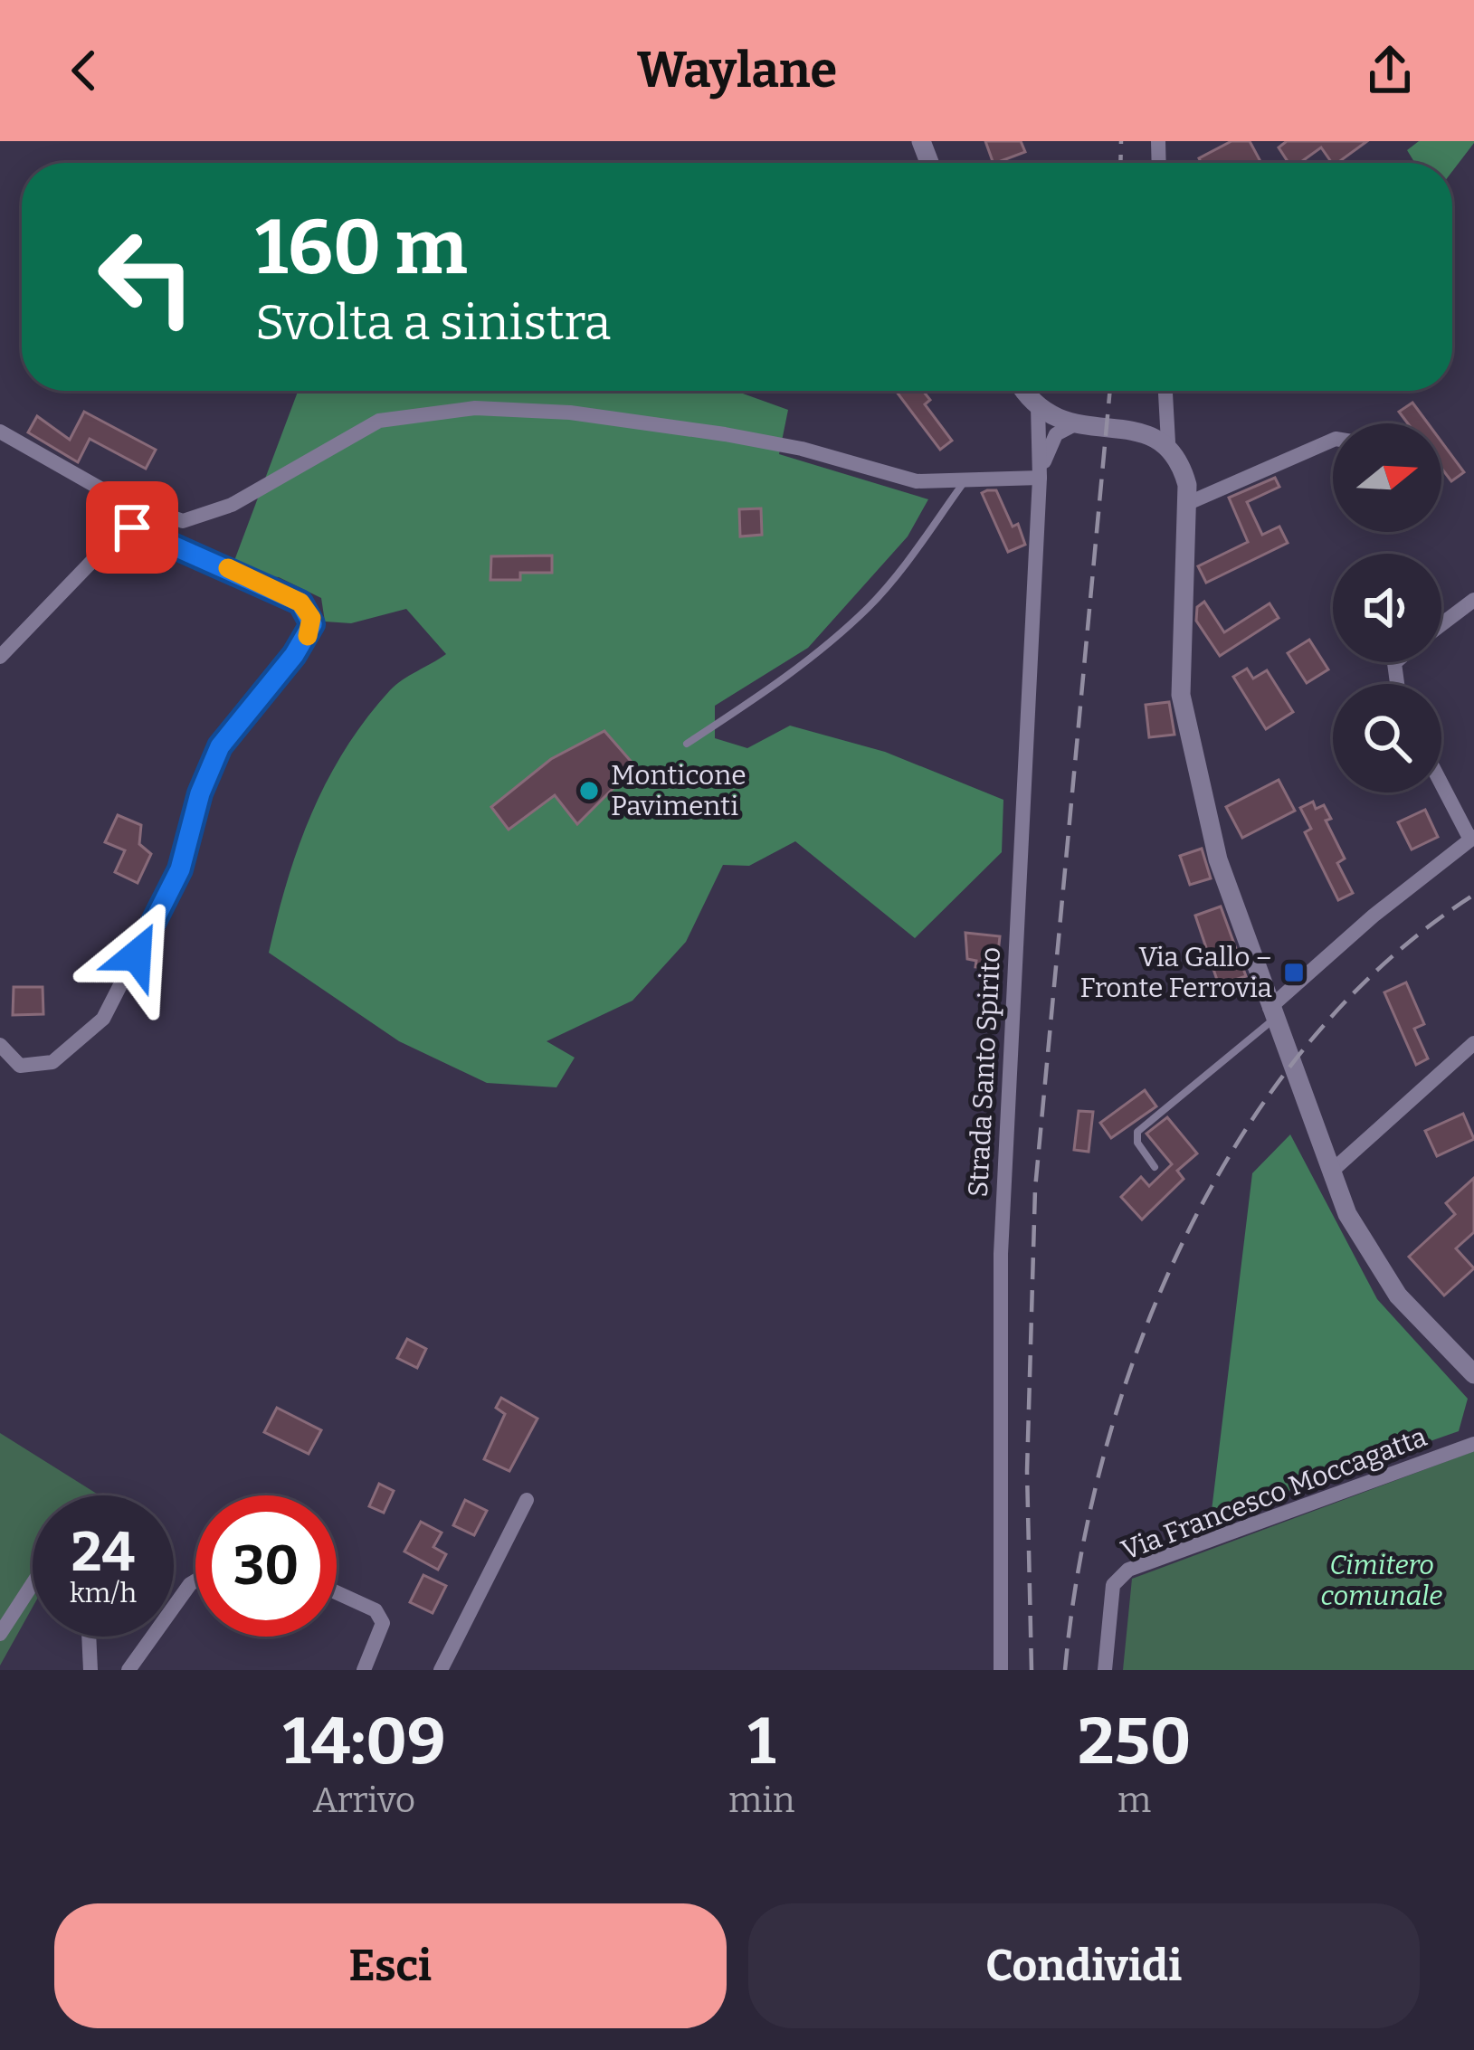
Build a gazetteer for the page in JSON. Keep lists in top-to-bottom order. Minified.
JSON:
{"streets":{"street":["Strada Santo Spirito","Via Francesco Moccagatta"]},"parks":["Cimitero comunale"],"places":{"other":["Monticone Pavimenti"],"transit":["Via Gallo – Fronte Ferrovia"]},"north":"right","page":{"header":"Waylane","turn":["160 m","Svolta a sinistra"],"speed":"24 km/h","limit":"30","eta":["14:09","Arrivo","1","min","250","m"],"buttons":["Esci","Condividi"]}}
